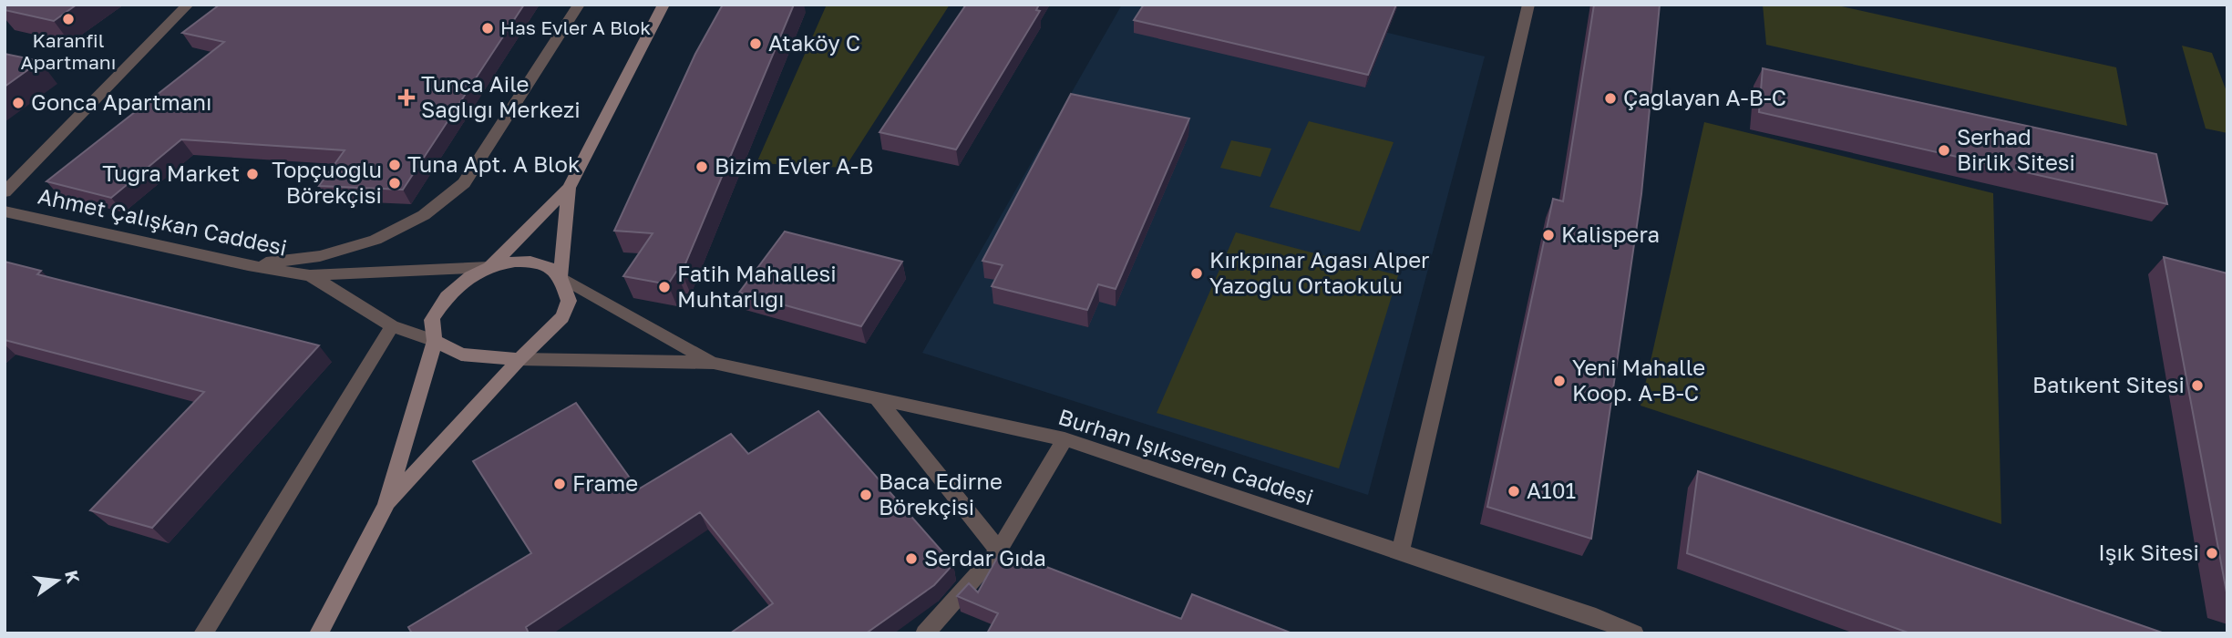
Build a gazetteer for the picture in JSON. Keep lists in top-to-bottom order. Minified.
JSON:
{"streets":{"street":["Ahmet Çalışkan Caddesi","Burhan Işıkseren Caddesi"]},"crossings":[["Ahmet Çalışkan Caddesi","Burhan Işıkseren Caddesi"]],"places":{"other":["Karanfil Apartmanı","Has Evler A Blok","Ataköy C","Çağlayan A-B-C","Gonca Apartmanı","Serhad Birlik Sitesi","Tuna Apt. A Blok","Bizim Evler A-B","Tuğra Market","Topçuoğlu Börekçisi","Kalispera","Kırkpınar Ağası Alper Yazoğlu Ortaokulu","Fatih Mahallesi Muhtarlığı","Yeni Mahalle Koop. A-B-C","Batıkent Sitesi","Frame","A101","Baca Edirne Börekçisi","Işık Sitesi","Serdar Gıda"],"health":["Tunca Aile Sağlığı Merkezi"]},"north":"right"}
